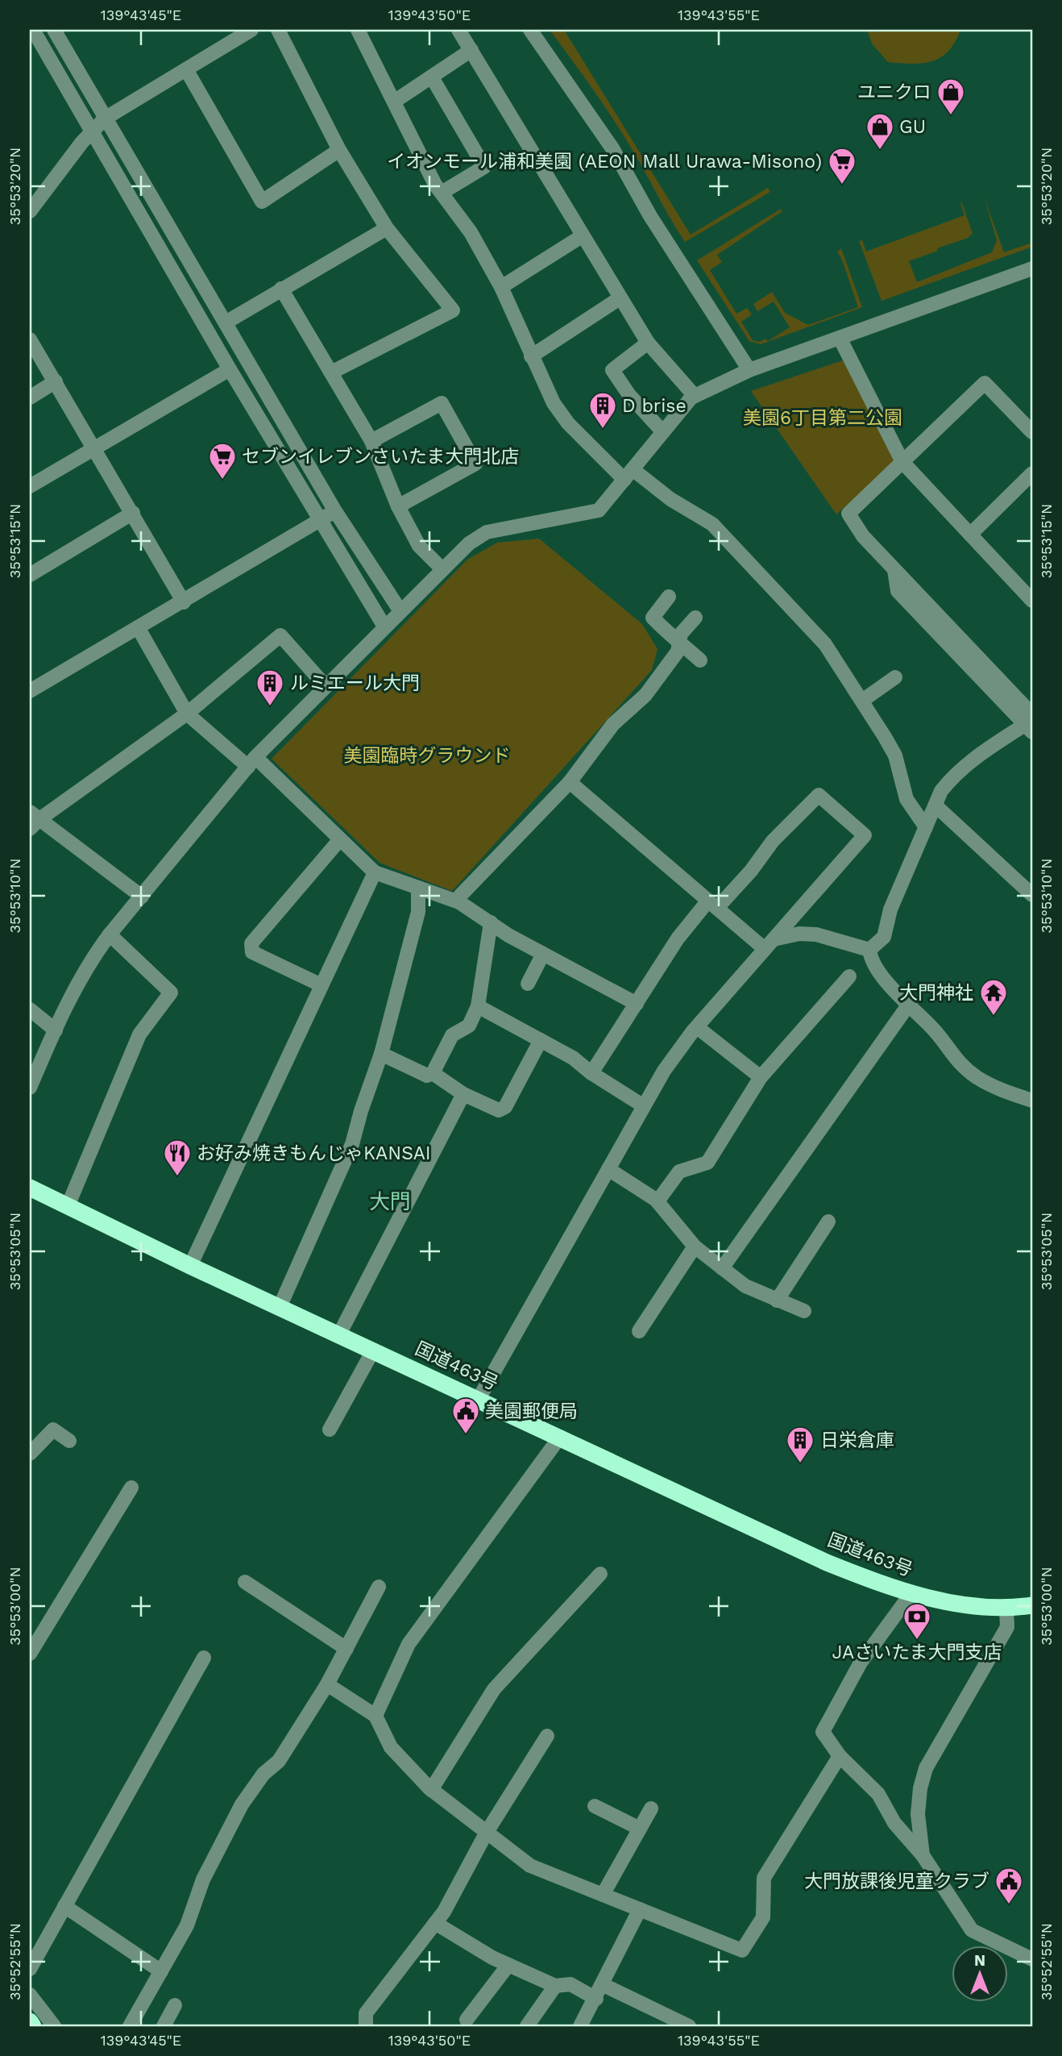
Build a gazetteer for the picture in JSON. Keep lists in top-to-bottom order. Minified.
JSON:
{"streets":{"highway":["国道463号"]},"districts":["大門"],"parks":["美園6丁目第二公園","美園臨時グラウンド"],"places":{"shop":["ユニクロ","GU"],"supermarket":["イオンモール浦和美園 (AEON Mall Urawa-Misono)","セブンイレブンさいたま大門北店"],"building":["D brise","ルミエール大門","日栄倉庫"],"temple":["大門神社"],"restaurant":["お好み焼きもんじゃKANSAI"],"public building":["美園郵便局","大門放課後児童クラブ"],"bank":["JAさいたま大門支店"]},"north":"top","coordinates":["139°43'45\"E","139°43'50\"E","139°43'55\"E","35°53'20\"N","35°53'15\"N","35°53'10\"N","35°53'05\"N","35°53'00\"N","35°52'55\"N"]}
